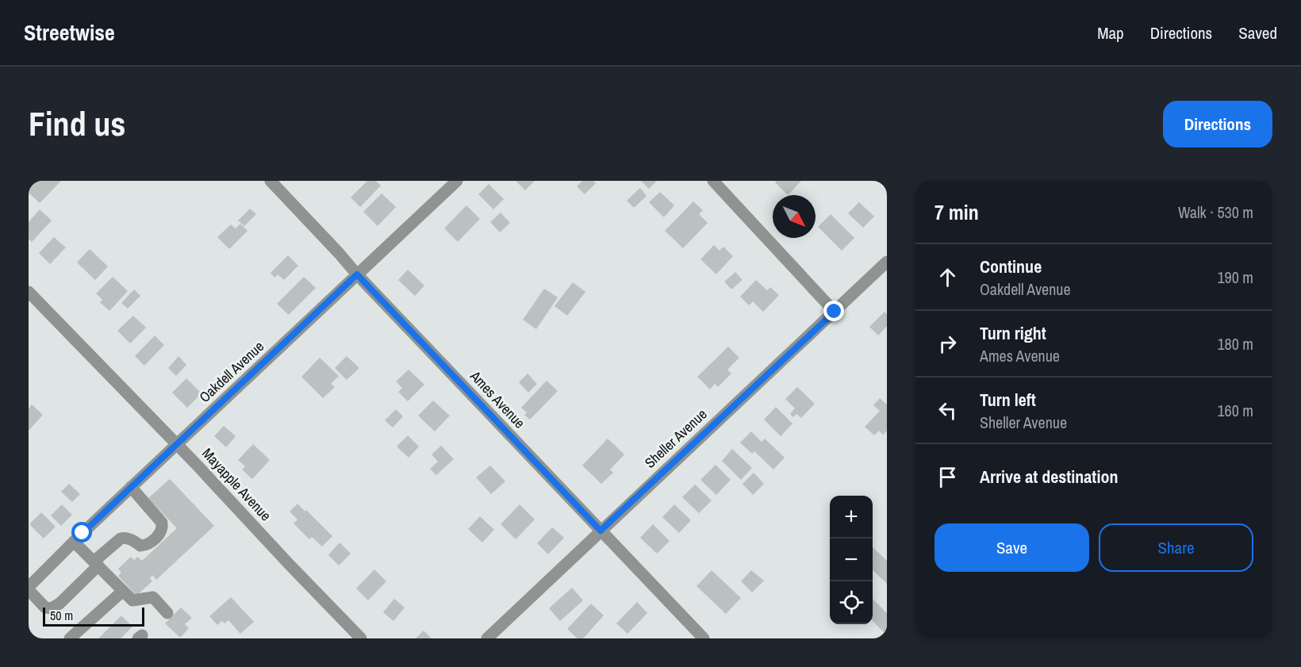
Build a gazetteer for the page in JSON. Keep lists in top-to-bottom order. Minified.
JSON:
{"streets":{"street":["Oakdell Avenue","Ames Avenue","Sheller Avenue","Mayapple Avenue"]},"crossings":[["Oakdell Avenue","Ames Avenue"],["Oakdell Avenue","Mayapple Avenue"],["Ames Avenue","Sheller Avenue"]],"scale_bar":"50 m","north":"bottom right","page":{"header":"Streetwise","nav":["Map","Directions","Saved"],"buttons":["Directions",["Save","Share"]],"title":"Find us","heading":["7 min","Walk · 530 m"],"list":[["Continue","Oakdell Avenue","190 m"],["Turn right","Ames Avenue","180 m"],["Turn left","Sheller Avenue","160 m"],"Arrive at destination"],"map_buttons":["+","−"],"scale":"50 m"}}
